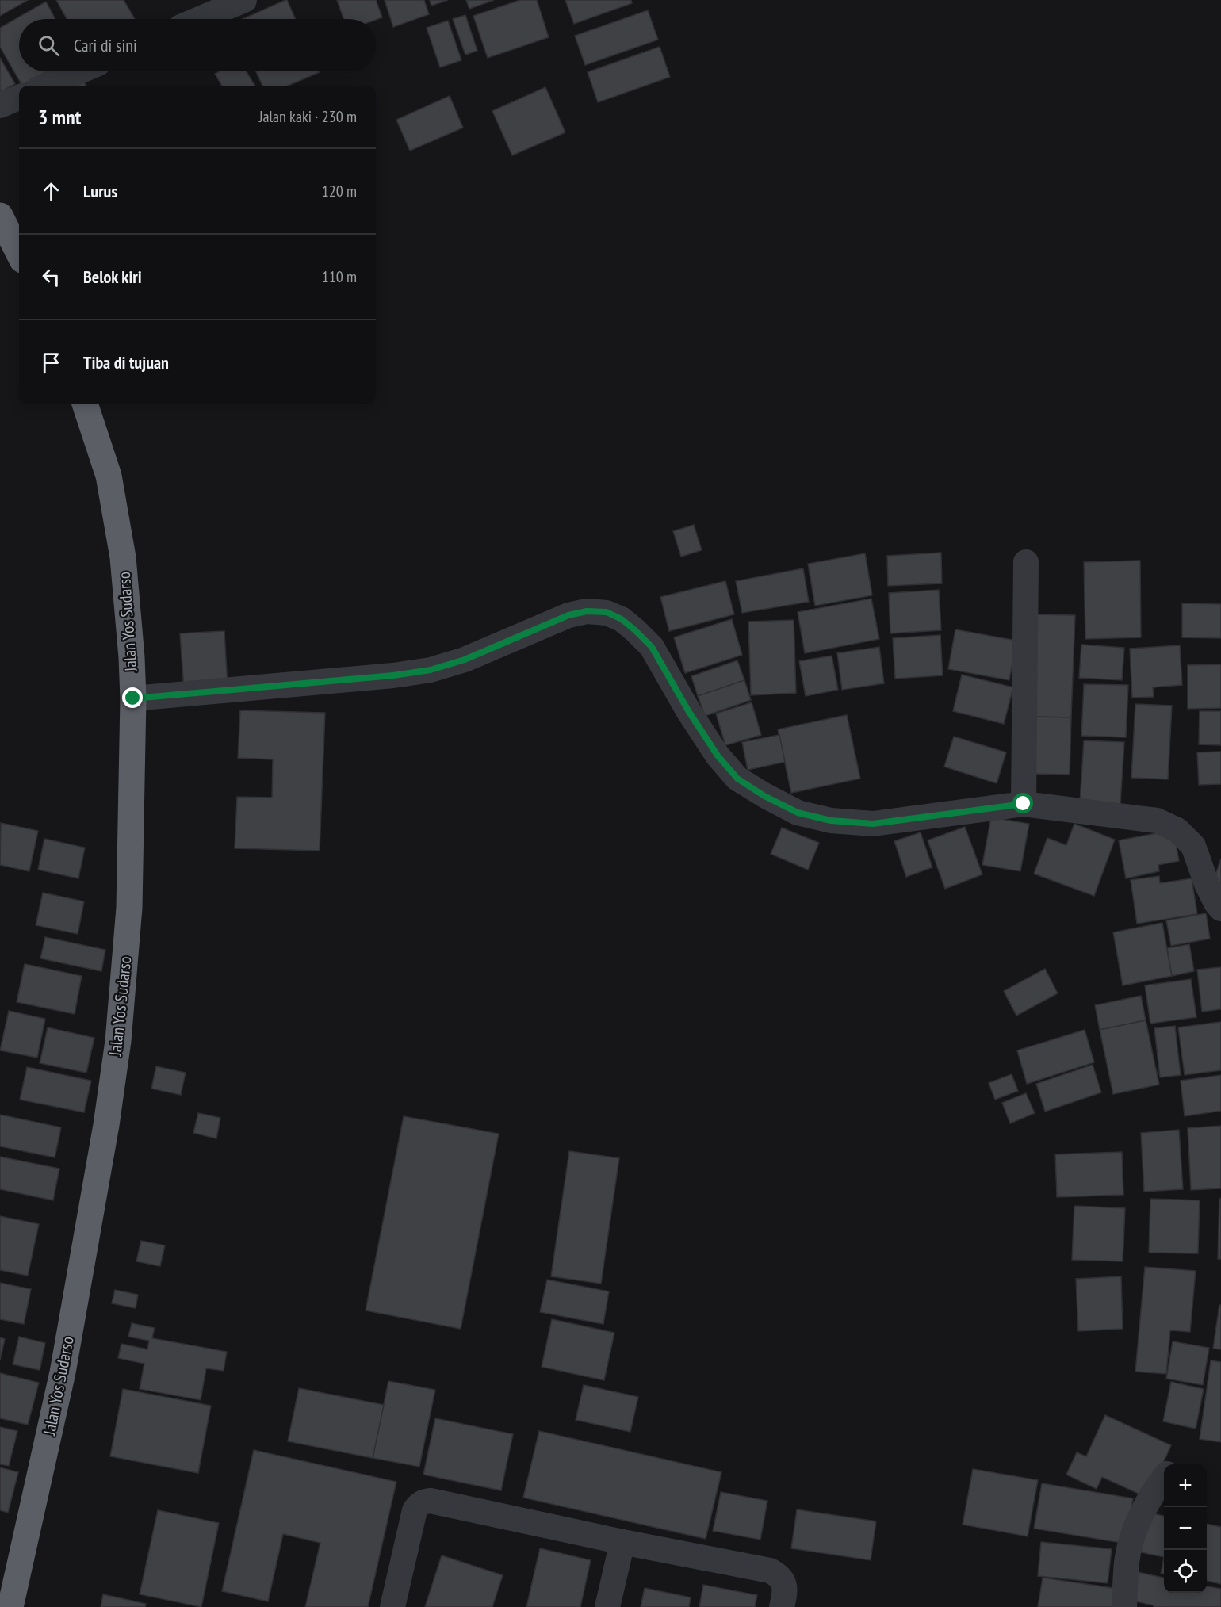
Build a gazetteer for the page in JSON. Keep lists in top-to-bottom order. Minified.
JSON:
{"streets":{"highway":["Jalan Yos Sudarso"]},"page":{"search":"Cari di sini","heading":["3 mnt","Jalan kaki · 230 m"],"list":[["Lurus","120 m"],["Belok kiri","110 m"],"Tiba di tujuan"],"map_buttons":["+","−"]}}
